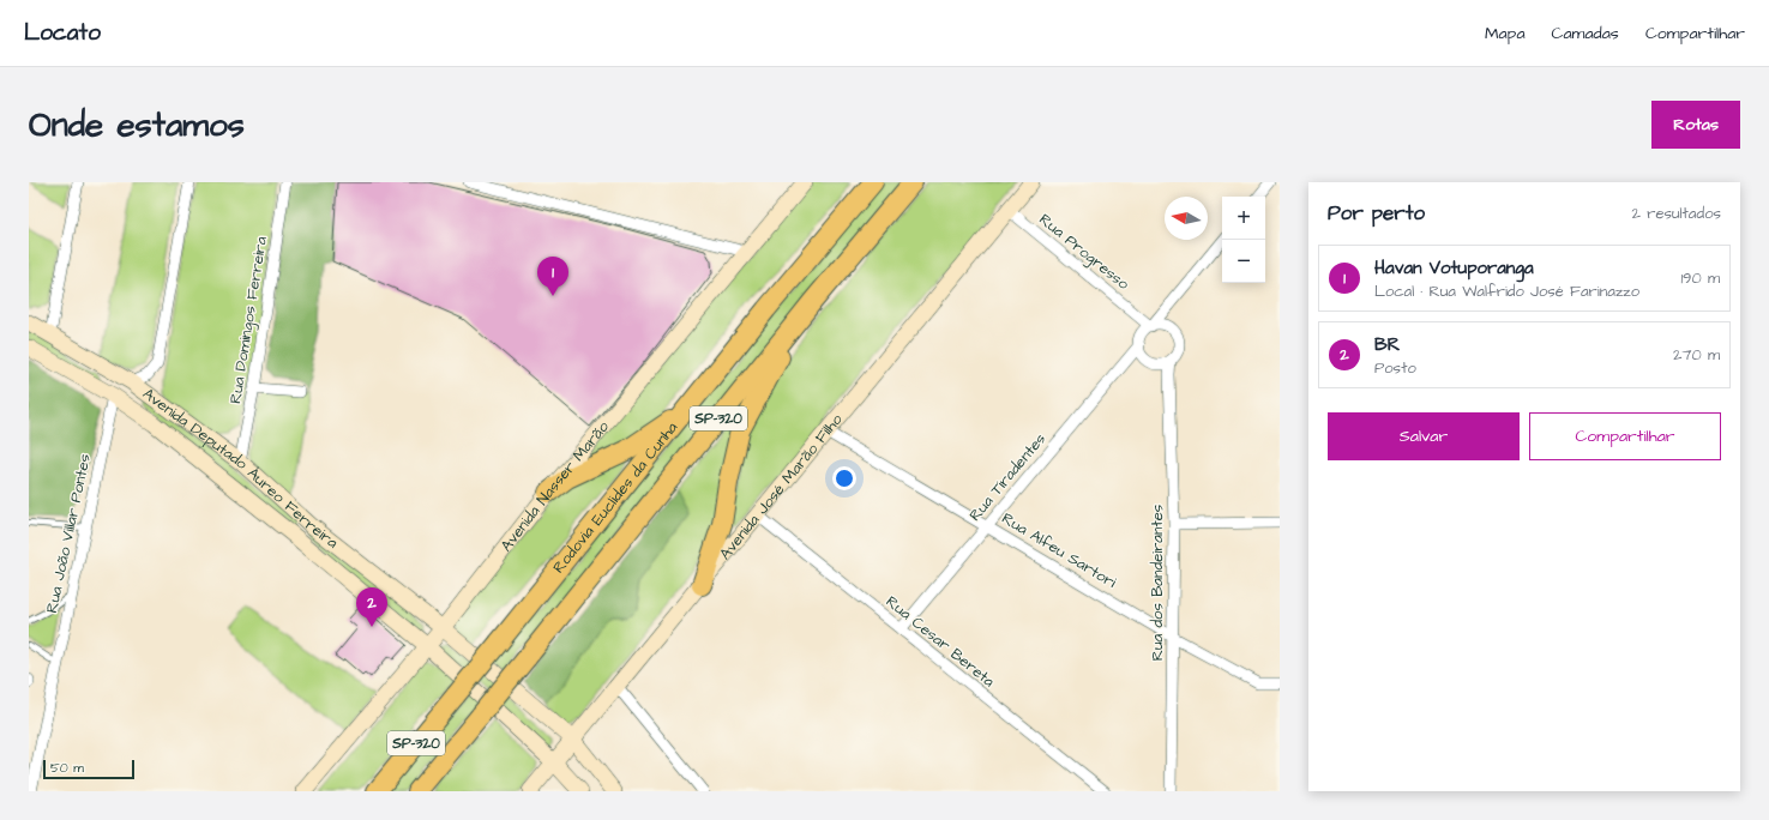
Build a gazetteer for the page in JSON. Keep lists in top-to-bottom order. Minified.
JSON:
{"streets":{"highway":["SP-320","Rodovia Euclides da Cunha"],"main road":["Avenida Deputado Áureo Ferreira","Avenida Nasser Marão","Avenida José Marão Filho"],"street":["Rua Progresso","Rua Domingos Ferreira","Rua Tiradentes","Rua João Villar Pontes","Rua Alfeu Sartori","Rua dos Bandeirantes","Rua Cesar Bereta"]},"crossings":[["Rua Progresso","Rua Tiradentes"],["Rua Progresso","Avenida José Marão Filho"],["Rua Progresso","Rua dos Bandeirantes"],["Rua Domingos Ferreira","Avenida Deputado Áureo Ferreira"],["Avenida Deputado Áureo Ferreira","Avenida Nasser Marão"],["Avenida Deputado Áureo Ferreira","Avenida José Marão Filho"],["Avenida Deputado Áureo Ferreira","Rua João Villar Pontes"],["Rua Tiradentes","Rua Alfeu Sartori"],["Rua Tiradentes","Rua dos Bandeirantes"],["Rua Tiradentes","Rua Cesar Bereta"],["Avenida José Marão Filho","Rua Alfeu Sartori"],["Avenida José Marão Filho","Rua Cesar Bereta"],["Rua Alfeu Sartori","Rua dos Bandeirantes"]],"scale_bar":"50 m","north":"left","page":{"header":"Locato","nav":["Mapa","Camadas","Compartilhar"],"buttons":["Rotas",["Salvar","Compartilhar"]],"title":"Onde estamos","heading":["Por perto","2 resultados"],"map_buttons":["+","−"],"list":[{"mark":"1","name":"Havan Votuporanga","note":"Local · Rua Walfrido José Farinazzo","value":"190 m"},{"mark":"2","name":"BR","note":"Posto","value":"270 m"}],"pins":["1","2"],"scale":"50 m"}}
